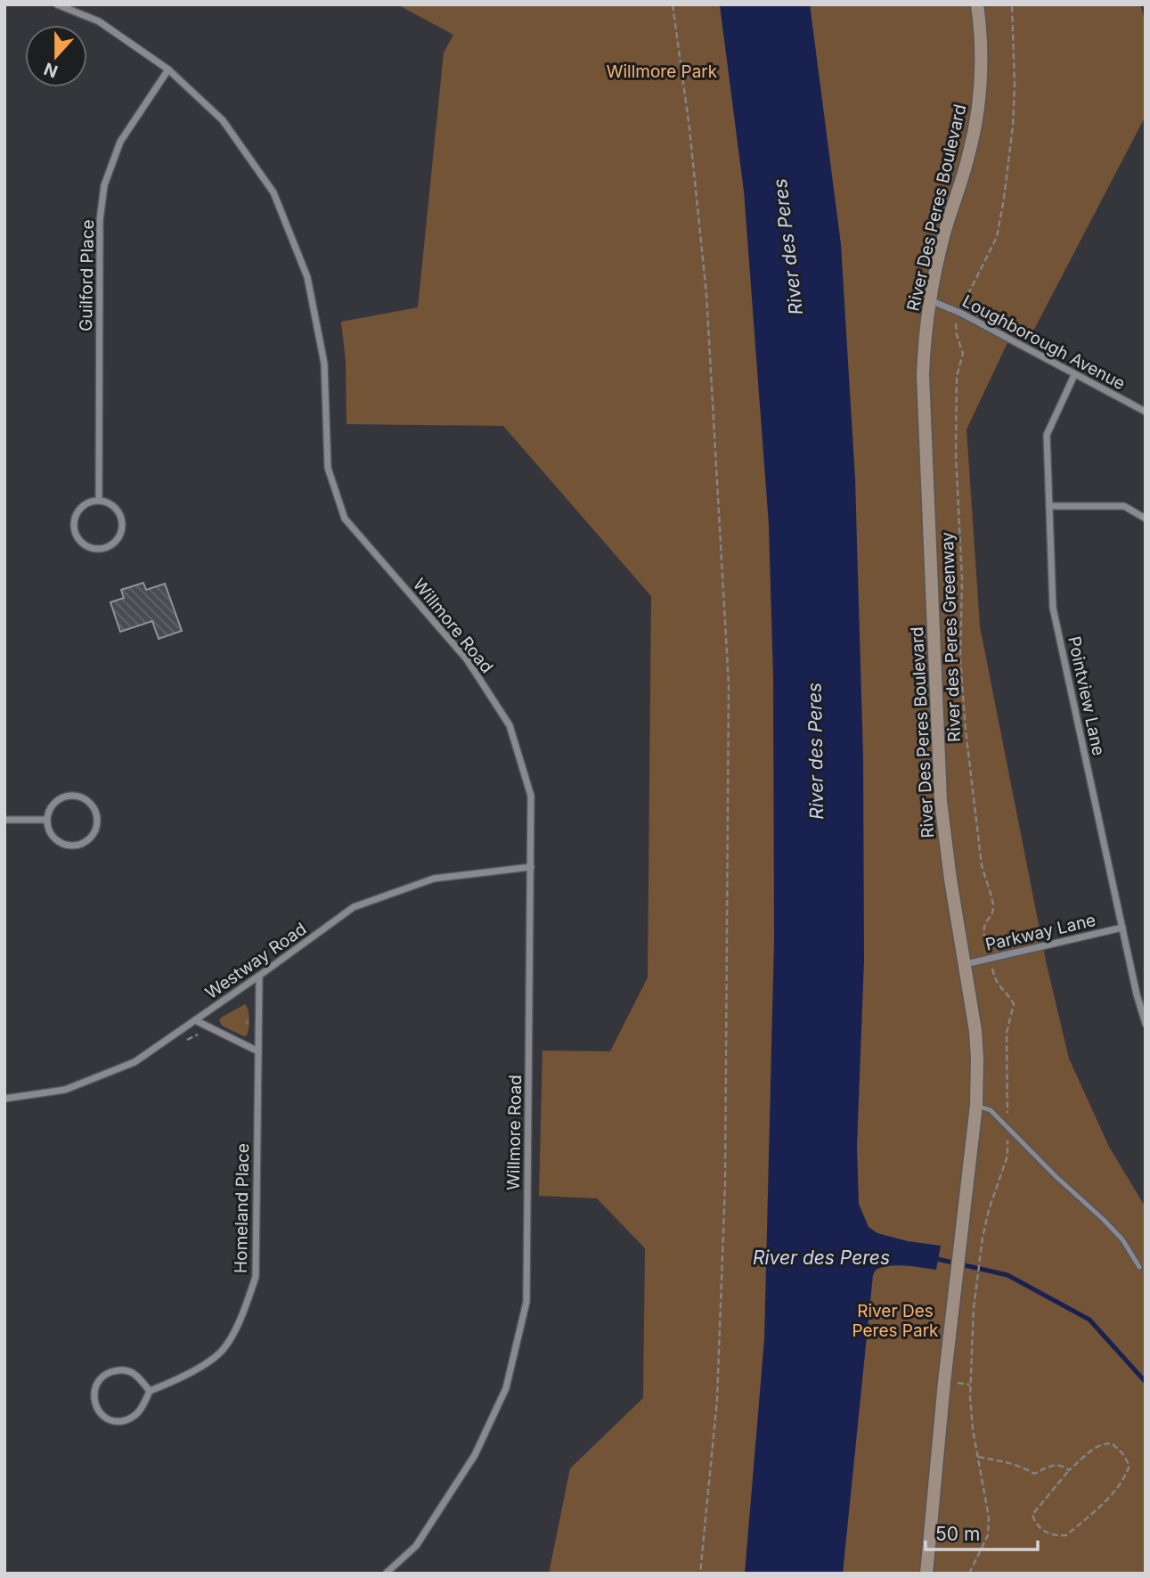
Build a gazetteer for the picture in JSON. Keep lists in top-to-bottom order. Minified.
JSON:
{"streets":{"main road":["River Des Peres Boulevard"],"street":["Guilford Place","Loughborough Avenue","Willmore Road","Pointview Lane","Parkway Lane","Westway Road","Homeland Place"],"path":["River des Peres Greenway"]},"crossings":[["River Des Peres Boulevard","Loughborough Avenue"],["River Des Peres Boulevard","Parkway Lane"],["Guilford Place","Willmore Road"],["Loughborough Avenue","Pointview Lane"],["Willmore Road","Westway Road"],["Pointview Lane","Parkway Lane"],["Westway Road","Homeland Place"]],"water":["River des Peres"],"parks":["Willmore Park","River Des Peres Park"],"scale_bar":"50 m","north":"bottom"}
